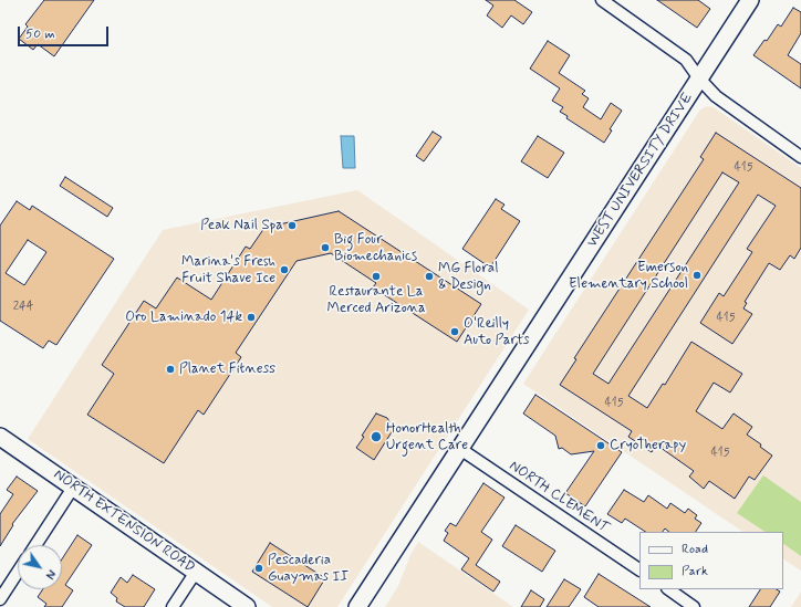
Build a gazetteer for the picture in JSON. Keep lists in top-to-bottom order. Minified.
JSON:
{"streets":{"main road":["WEST UNIVERSITY DRIVE","NORTH EXTENSION ROAD"],"street":["NORTH CLEMENT"]},"crossings":[["WEST UNIVERSITY DRIVE","NORTH CLEMENT"]],"places":["Peak Nail Spa","Big Four Biomechanics","Marina's Fresh Fruit Shave Ice","Emerson Elementary School","Restaurante La Merced Arizona","MG Floral & Design","Oro Laminado 14k","O'Reilly Auto Parts","Planet Fitness","HonorHealth Urgent Care","CryoTherapy","Pescaderia Guaymas II"],"house_numbers":["415","244","415","415","415"],"legend":["Road","Park"],"scale_bar":"50 m","north":"bottom right"}
